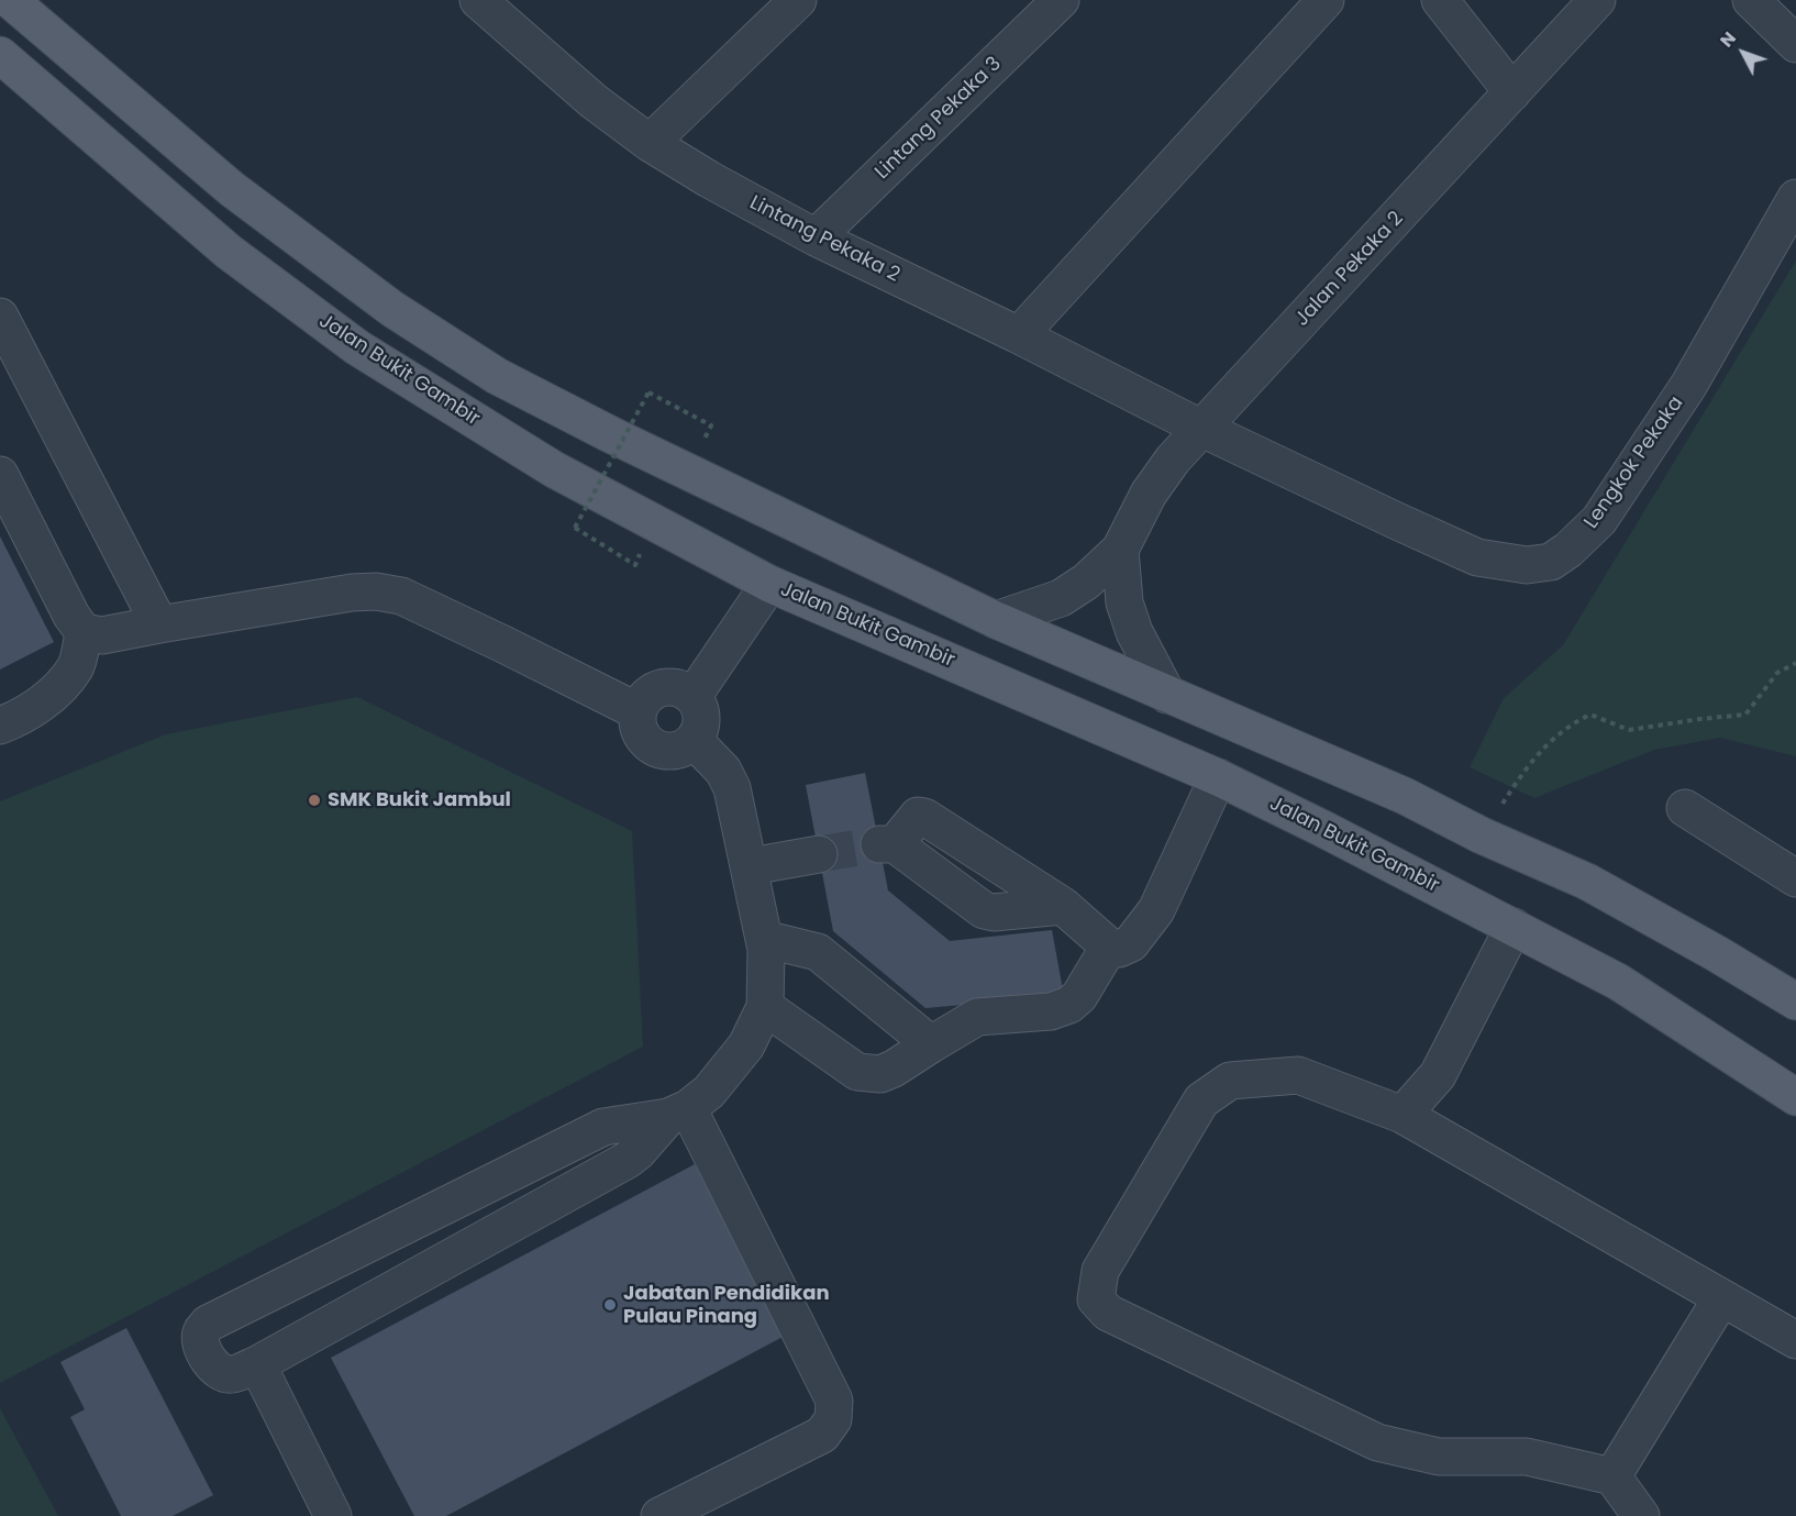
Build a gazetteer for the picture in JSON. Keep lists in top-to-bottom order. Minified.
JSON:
{"streets":{"main road":["Jalan Bukit Gambir"],"street":["Lintang Pekaka 3","Lintang Pekaka 2","Jalan Pekaka 2","Lengkok Pekaka"]},"crossings":[["Lintang Pekaka 3","Lintang Pekaka 2"],["Lintang Pekaka 2","Jalan Pekaka 2"],["Lintang Pekaka 2","Lengkok Pekaka"],["Jalan Pekaka 2","Lengkok Pekaka"]],"places":["SMK Bukit Jambul","Jabatan Pendidikan Pulau Pinang"],"north":"top left"}
